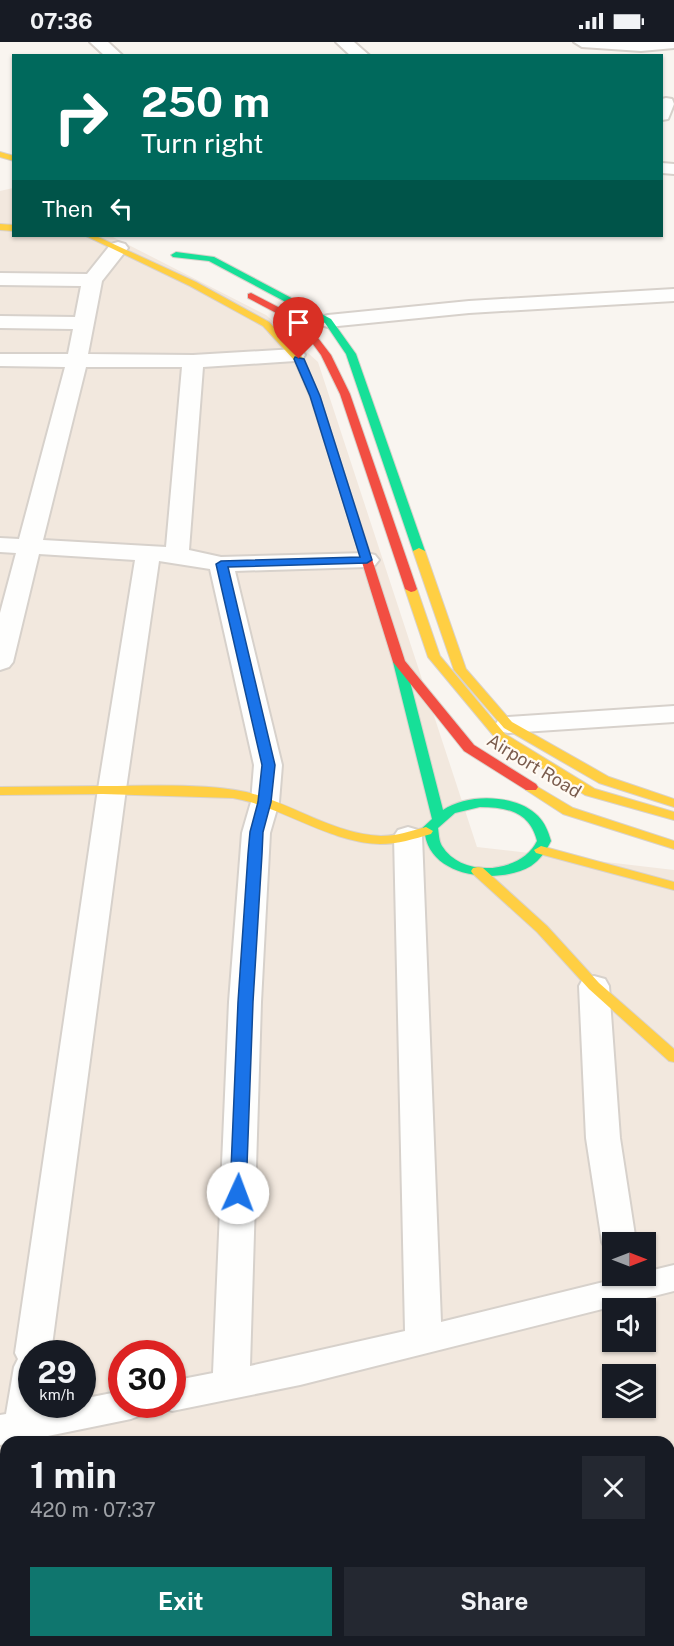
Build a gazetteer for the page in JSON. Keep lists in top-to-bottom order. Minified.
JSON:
{"streets":{"main road":["Airport Road"]},"north":"right","page":{"status":"07:36","turn":["250 m","Turn right"],"then":"Then","speed":"29 km/h","limit":"30","heading":["1 min","420 m · 07:37"],"buttons":["Exit","Share"]}}
